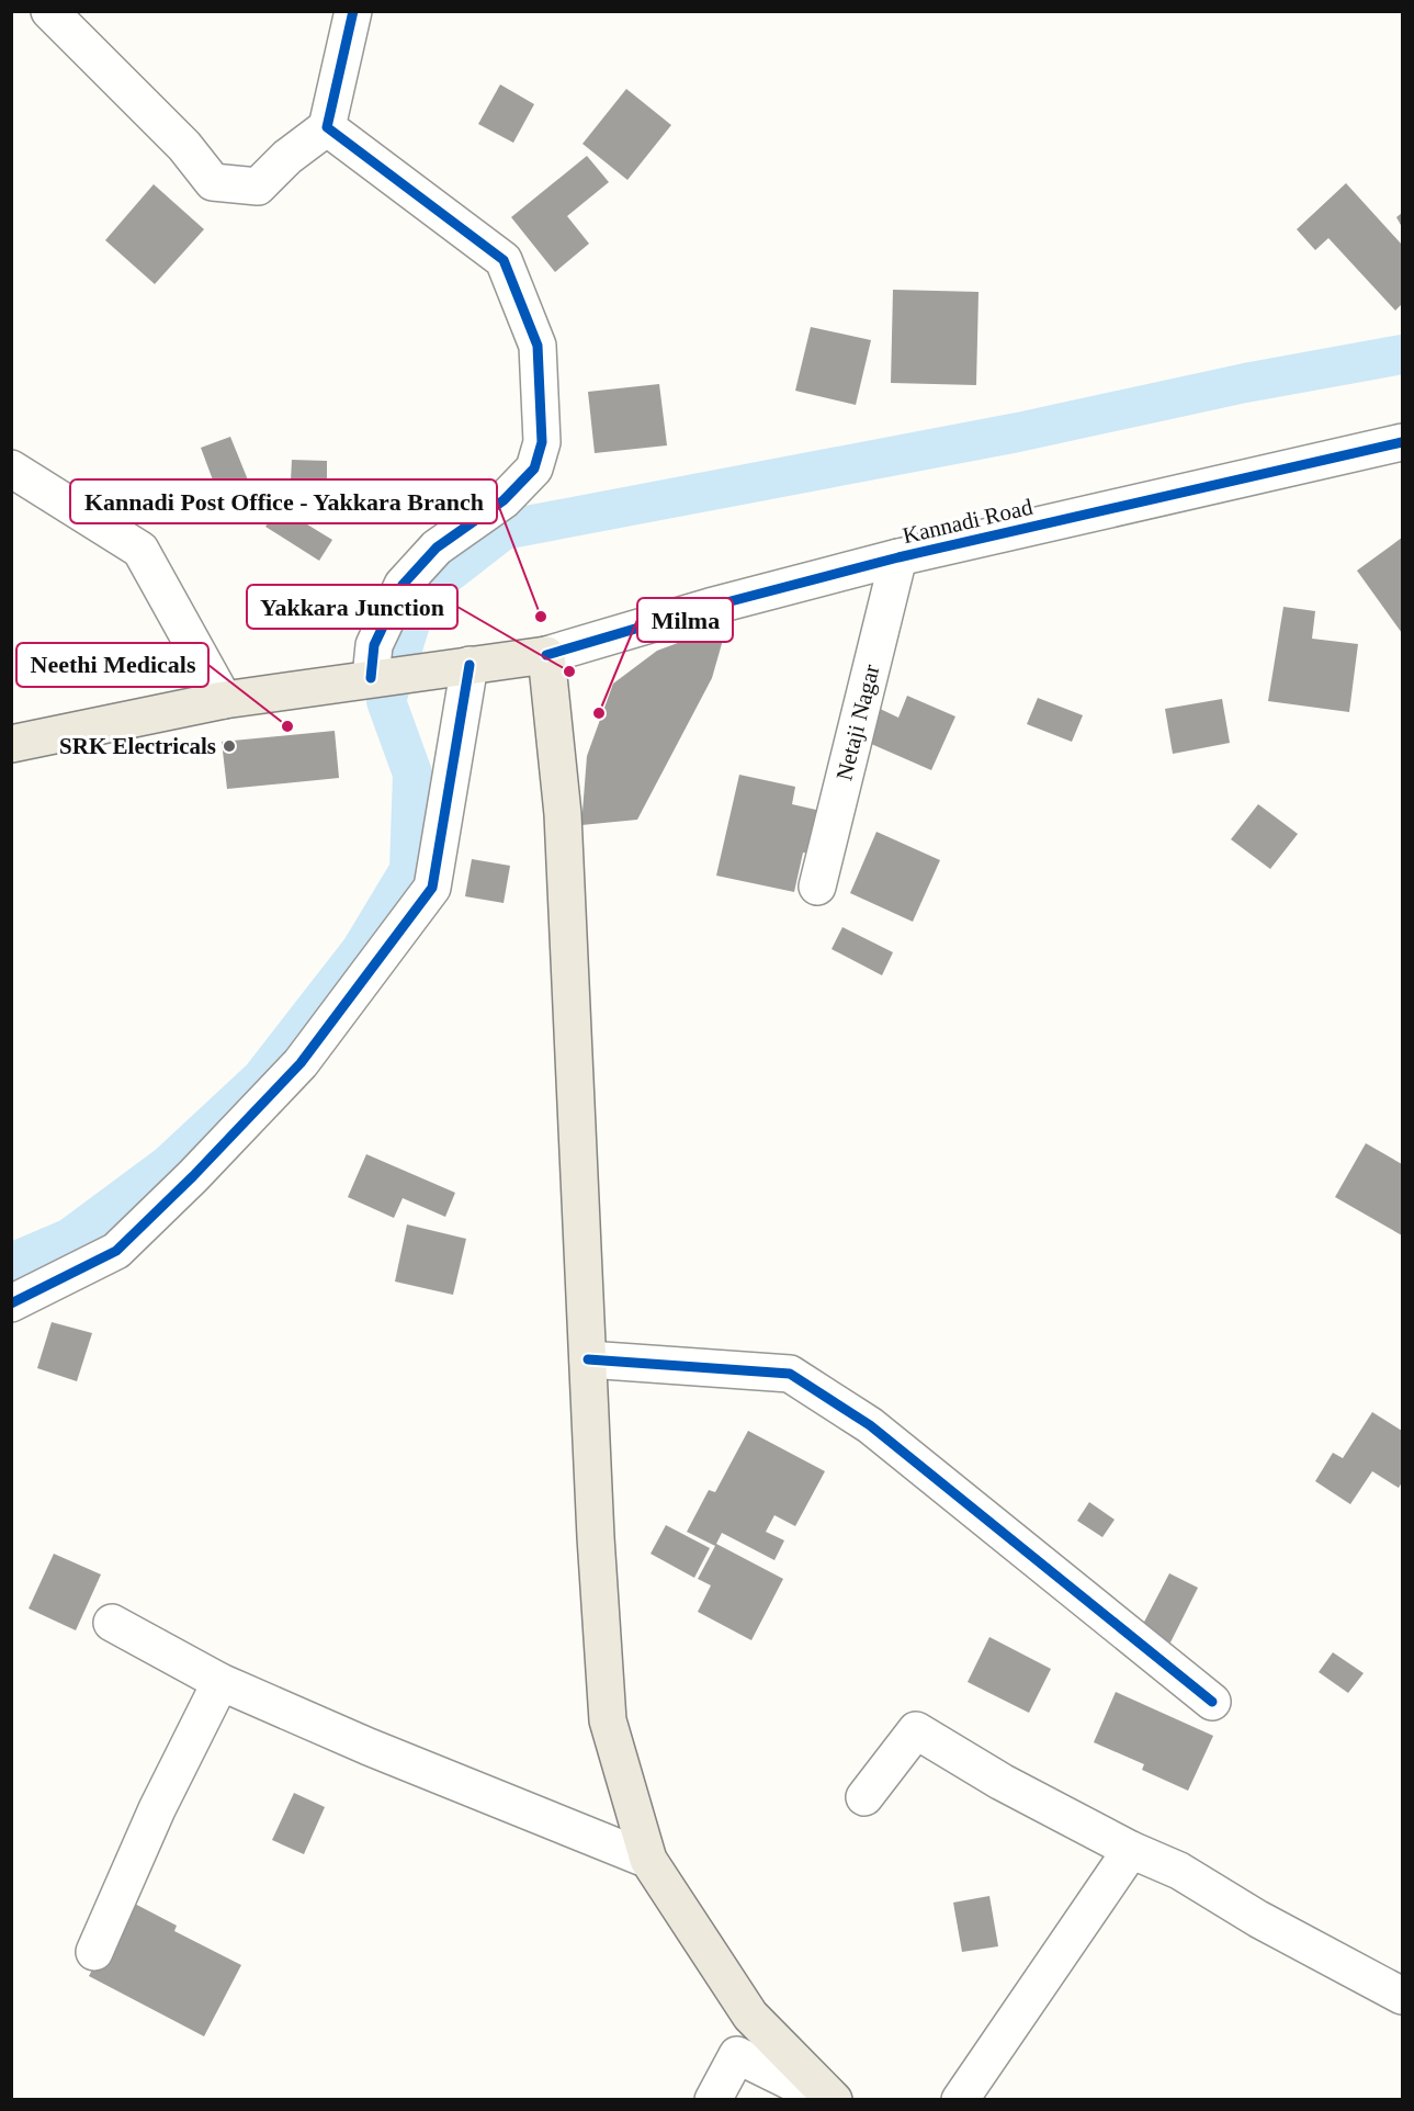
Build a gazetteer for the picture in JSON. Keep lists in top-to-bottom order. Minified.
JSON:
{"streets":{"street":["Kannadi Road","Netaji Nagar"]},"crossings":[["Kannadi Road","Netaji Nagar"]],"places":["Kannadi Post Office - Yakkara Branch","Yakkara Junction","Milma","Neethi Medicals","SRK Electricals"]}
